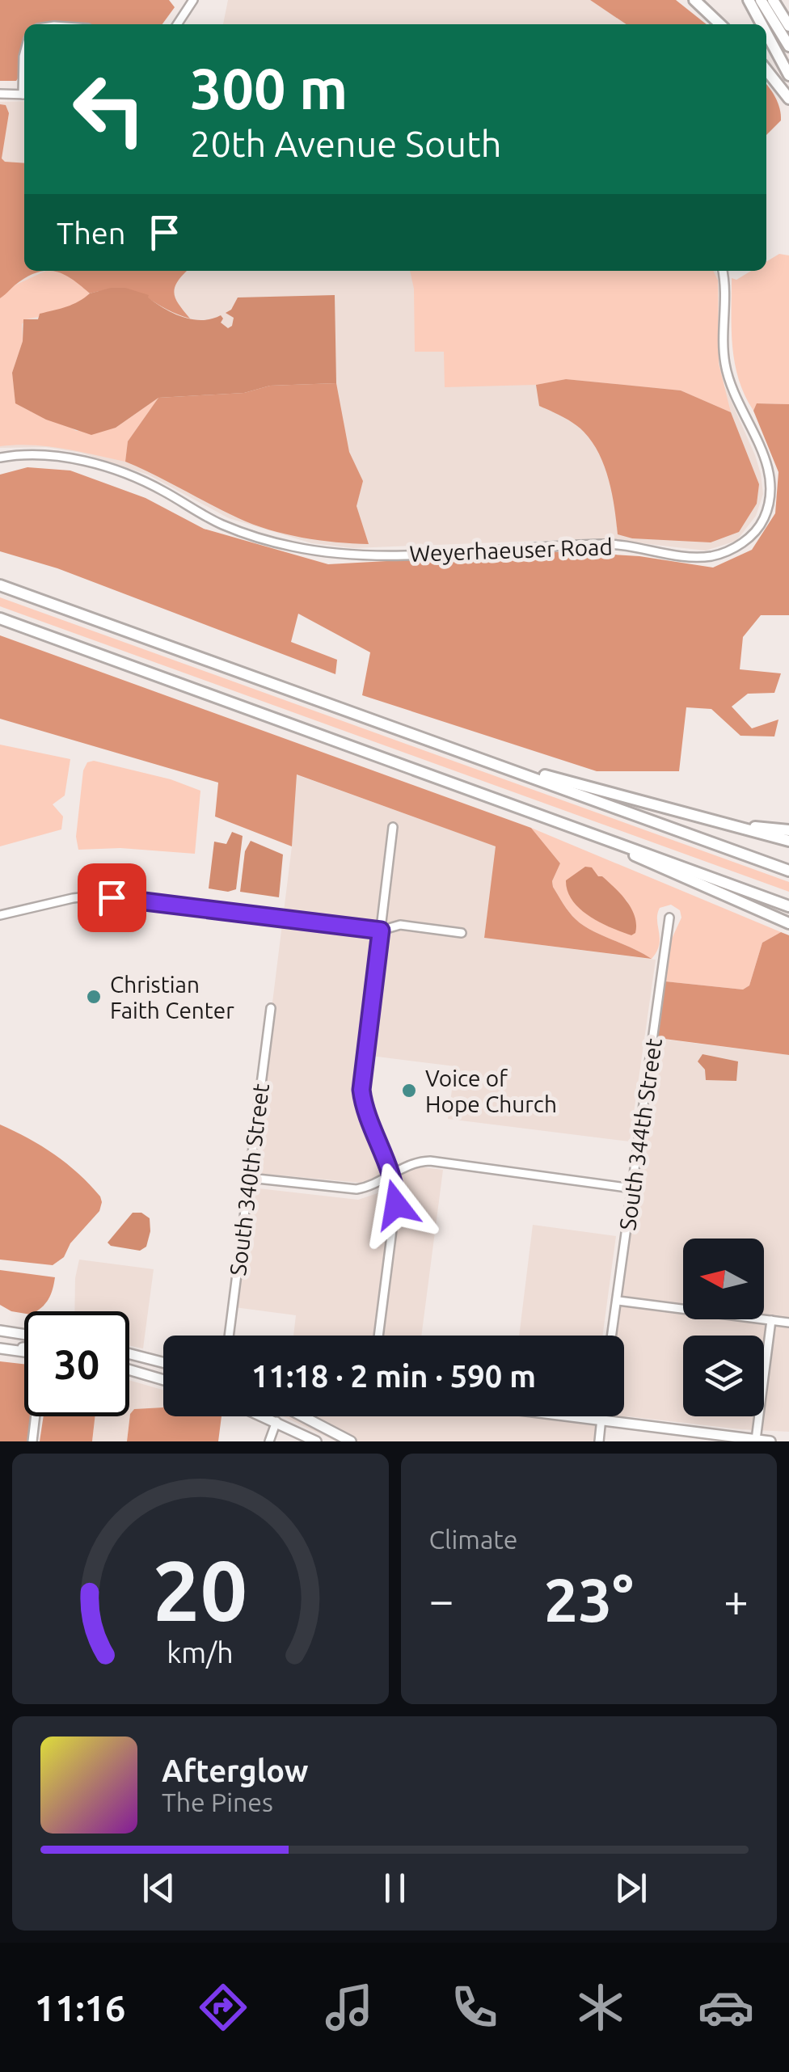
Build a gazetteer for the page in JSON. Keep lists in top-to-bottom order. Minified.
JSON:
{"streets":{"street":["Weyerhaeuser Road","South 344th Street","South 340th Street"]},"places":["Christian Faith Center","Voice of Hope Church"],"north":"left","page":{"turn":["300 m","20th Avenue South"],"then":"Then","limit":"30","trip":"11:18 · 2 min · 590 m","tile":"Climate","heat":["−","23°","+"],"song":["Afterglow","The Pines"],"tabs":"11:16","gauge":["20","km/h"]}}
